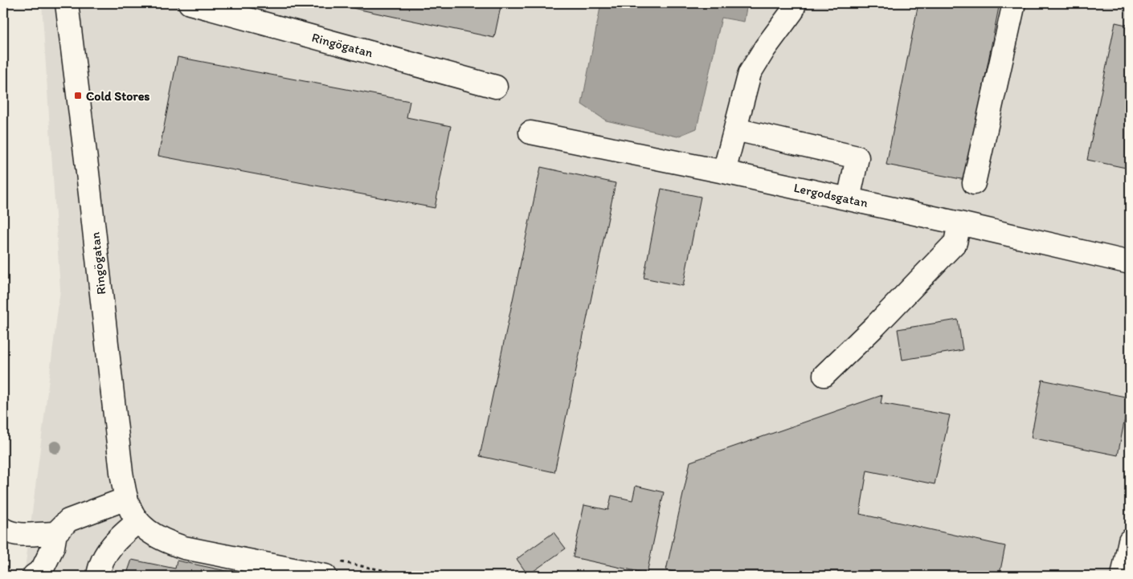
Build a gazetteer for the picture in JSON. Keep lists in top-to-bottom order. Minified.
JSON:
{"streets":{"street":["Ringögatan","Lergodsgatan"]},"places":{"transit":["Cold Stores"]}}
